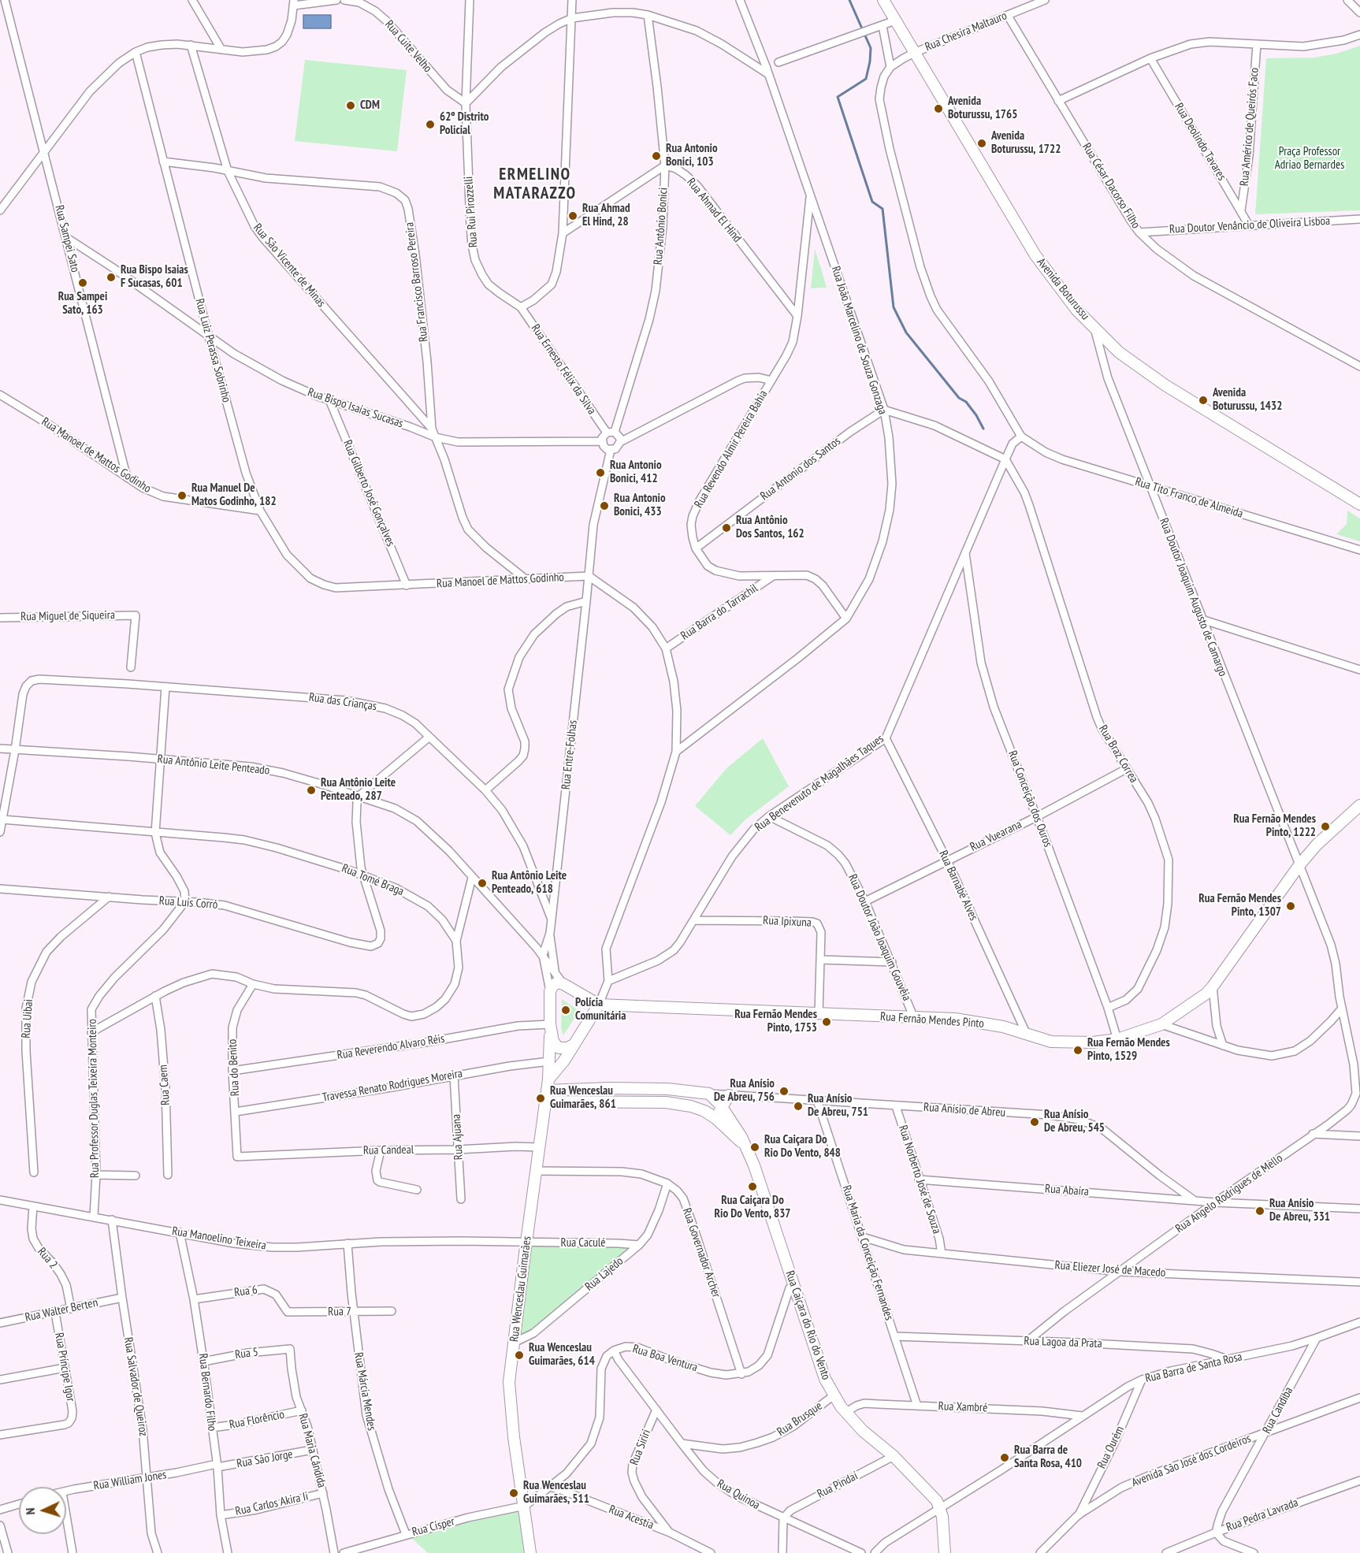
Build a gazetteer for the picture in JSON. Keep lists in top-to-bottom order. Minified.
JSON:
{"streets":{"street":["Rua Chesira Maltauro","Rua Cuite Velho","Rua Américo de Queirós Faco","Rua Deolindo Tavares","Rua César Dacorso Filho","Rua Ahmad El Hind","Rua Rui Pirozzelli","Rua Doutor Venâncio de Oliveira Lisboa","Rua Antônio Bonici","Rua Sampei Sato","Rua São Vicente de Minas","Rua Francisco Barroso Pereira","Avenida Boturussu","Rua João Marcelino de Souza Gonzaga","Rua Luiz Perassa Sobrinho","Rua Ernesto Félix da Silva","Rua Bispo Isaías Sucasas","Rua Revendo Almir Pereira Bahia","Rua Manoel de Mattos Godinho","Rua Antonio dos Santos","Rua Gilberto José Gonçalves","Rua Tito Franco de Almeida","Rua Doutor Joaquim Augusto de Camargo","Rua Barra do Tarrachil","Rua Miguel de Siqueira","Rua das Crianças","Rua Braz Correa","Rua Entre-Folhas","Rua Antônio Leite Penteado","Rua Benevenuto de Magalhães Taques","Rua Conceição dos Ouros","Rua Vuearana","Rua Tomé Braga","Rua Barnabé Alves","Rua Luís Corró","Rua Ipixuna","Rua Doutor João Joaquim Gouvêia","Rua Uibai","Rua Fernão Mendes Pinto","Rua Reverendo Alvaro Réis","Rua do Benito","Rua Caem","Travessa Renato Rodrigues Moreira","Rua Professor Duglas Teixeira Monteiro","Rua Anísio de Abreu","Rua Ajuana","Rua Candeal","Rua Norberto José de Souza","Rua Abaíra","Rua Angelo Rodrigues de Mello","Rua Manoelino Teixeira","Rua Caculé","Rua Governador Archer","Rua Maria da Conceição Fernandes","Rua 2","Rua Eliezer José de Macedo","Rua Lajedo","Rua Wenceslau Guimarães","Rua 6","Rua Walter Berten","Rua 7","Rua Caiçara do Rio do Vento","Rua Lagoa da Prata","Rua 5","Rua Boa Ventura","Rua Príncipe Igor","Rua Barra de Santa Rosa","Rua Salvador de Queiroz","Rua Márcia Mendes","Rua Bernardo Filho","Rua Xambré","Rua Candiba","Rua Brusque","Rua Florêncio","Rua Siriri","Rua Ourém","Rua Maria Cândida","Rua São Jorge","Avenida São José dos Cordeiros","Rua William Jones","Rua Pindaí","Rua Quinoa","Rua Carlos Akira Ii","Rua Pedra Lavrada","Rua Acestia","Rua Císper"]},"crossings":[["Rua Chesira Maltauro","Rua César Dacorso Filho"],["Rua Chesira Maltauro","Avenida Boturussu"],["Rua Cuite Velho","Rua Rui Pirozzelli"],["Rua Américo de Queirós Faco","Rua Deolindo Tavares"],["Rua Deolindo Tavares","Rua Doutor Venâncio de Oliveira Lisboa"],["Rua César Dacorso Filho","Rua Doutor Venâncio de Oliveira Lisboa"],["Rua Ahmad El Hind","Rua Antônio Bonici"],["Rua Ahmad El Hind","Rua Revendo Almir Pereira Bahia"],["Rua Rui Pirozzelli","Rua Ernesto Félix da Silva"],["Rua Antônio Bonici","Rua Ernesto Félix da Silva"],["Rua Antônio Bonici","Rua Bispo Isaías Sucasas"],["Rua Sampei Sato","Rua Bispo Isaías Sucasas"],["Rua Sampei Sato","Rua Manoel de Mattos Godinho"],["Rua São Vicente de Minas","Rua Francisco Barroso Pereira"],["Rua Francisco Barroso Pereira","Rua Luiz Perassa Sobrinho"],["Rua Francisco Barroso Pereira","Rua Bispo Isaías Sucasas"],["Rua Francisco Barroso Pereira","Rua Manoel de Mattos Godinho"],["Avenida Boturussu","Rua Doutor Joaquim Augusto de Camargo"],["Rua João Marcelino de Souza Gonzaga","Rua Revendo Almir Pereira Bahia"],["Rua João Marcelino de Souza Gonzaga","Rua Antonio dos Santos"],["Rua Luiz Perassa Sobrinho","Rua Bispo Isaías Sucasas"],["Rua Luiz Perassa Sobrinho","Rua Manoel de Mattos Godinho"],["Rua Ernesto Félix da Silva","Rua Bispo Isaías Sucasas"],["Rua Bispo Isaías Sucasas","Rua Gilberto José Gonçalves"],["Rua Revendo Almir Pereira Bahia","Rua Antonio dos Santos"],["Rua Revendo Almir Pereira Bahia","Rua Barra do Tarrachil"],["Rua Manoel de Mattos Godinho","Rua Gilberto José Gonçalves"],["Rua Manoel de Mattos Godinho","Rua Entre-Folhas"],["Rua Tito Franco de Almeida","Rua Doutor Joaquim Augusto de Camargo"],["Rua Tito Franco de Almeida","Rua Benevenuto de Magalhães Taques"],["Rua Doutor Joaquim Augusto de Camargo","Rua Fernão Mendes Pinto"],["Rua Doutor Joaquim Augusto de Camargo","Rua Angelo Rodrigues de Mello"],["Rua das Crianças","Rua Entre-Folhas"],["Rua das Crianças","Rua Antônio Leite Penteado"],["Rua Braz Correa","Rua Benevenuto de Magalhães Taques"],["Rua Braz Correa","Rua Conceição dos Ouros"],["Rua Braz Correa","Rua Vuearana"],["Rua Entre-Folhas","Rua Antônio Leite Penteado"],["Rua Benevenuto de Magalhães Taques","Rua Conceição dos Ouros"],["Rua Benevenuto de Magalhães Taques","Rua Barnabé Alves"],["Rua Benevenuto de Magalhães Taques","Rua Ipixuna"],["Rua Benevenuto de Magalhães Taques","Rua Doutor João Joaquim Gouvêia"],["Rua Conceição dos Ouros","Rua Vuearana"],["Rua Conceição dos Ouros","Rua Fernão Mendes Pinto"],["Rua Vuearana","Rua Barnabé Alves"],["Rua Vuearana","Rua Doutor João Joaquim Gouvêia"],["Rua Tomé Braga","Rua Luís Corró"],["Rua Tomé Braga","Rua do Benito"],["Rua Tomé Braga","Rua Caem"],["Rua Tomé Braga","Rua Professor Duglas Teixeira Monteiro"],["Rua Barnabé Alves","Rua Fernão Mendes Pinto"],["Rua Luís Corró","Rua Uibai"],["Rua Luís Corró","Rua Professor Duglas Teixeira Monteiro"],["Rua Ipixuna","Rua Fernão Mendes Pinto"],["Rua Doutor João Joaquim Gouvêia","Rua Fernão Mendes Pinto"],["Rua Reverendo Alvaro Réis","Rua do Benito"],["Rua Reverendo Alvaro Réis","Rua Wenceslau Guimarães"],["Rua do Benito","Travessa Renato Rodrigues Moreira"],["Rua do Benito","Rua Candeal"],["Travessa Renato Rodrigues Moreira","Rua Ajuana"],["Travessa Renato Rodrigues Moreira","Rua Wenceslau Guimarães"],["Rua Professor Duglas Teixeira Monteiro","Rua Manoelino Teixeira"],["Rua Anísio de Abreu","Rua Norberto José de Souza"],["Rua Anísio de Abreu","Rua Abaíra"],["Rua Anísio de Abreu","Rua Maria da Conceição Fernandes"],["Rua Anísio de Abreu","Rua Caiçara do Rio do Vento"],["Rua Ajuana","Rua Candeal"],["Rua Candeal","Rua Wenceslau Guimarães"],["Rua Norberto José de Souza","Rua Abaíra"],["Rua Norberto José de Souza","Rua Eliezer José de Macedo"],["Rua Abaíra","Rua Angelo Rodrigues de Mello"],["Rua Angelo Rodrigues de Mello","Rua Eliezer José de Macedo"],["Rua Angelo Rodrigues de Mello","Rua Lagoa da Prata"],["Rua Manoelino Teixeira","Rua Caculé"],["Rua Manoelino Teixeira","Rua 2"],["Rua Manoelino Teixeira","Rua Wenceslau Guimarães"],["Rua Manoelino Teixeira","Rua Salvador de Queiroz"],["Rua Manoelino Teixeira","Rua Márcia Mendes"],["Rua Manoelino Teixeira","Rua Bernardo Filho"],["Rua Caculé","Rua Lajedo"],["Rua Caculé","Rua Wenceslau Guimarães"],["Rua Governador Archer","Rua Lajedo"],["Rua Governador Archer","Rua Wenceslau Guimarães"],["Rua Governador Archer","Rua Boa Ventura"],["Rua Maria da Conceição Fernandes","Rua Eliezer José de Macedo"],["Rua Maria da Conceição Fernandes","Rua Lagoa da Prata"],["Rua Maria da Conceição Fernandes","Rua Xambré"],["Rua 2","Rua Walter Berten"],["Rua Lajedo","Rua Wenceslau Guimarães"],["Rua Wenceslau Guimarães","Rua Caiçara do Rio do Vento"],["Rua Wenceslau Guimarães","Rua Císper"],["Rua 6","Rua 7"],["Rua 6","Rua Bernardo Filho"],["Rua Walter Berten","Rua Príncipe Igor"],["Rua Walter Berten","Rua Salvador de Queiroz"],["Rua 7","Rua Márcia Mendes"],["Rua Caiçara do Rio do Vento","Rua Barra de Santa Rosa"],["Rua Caiçara do Rio do Vento","Rua Xambré"],["Rua Caiçara do Rio do Vento","Rua Brusque"],["Rua Caiçara do Rio do Vento","Rua Pindaí"],["Rua Lagoa da Prata","Rua Barra de Santa Rosa"],["Rua 5","Rua Bernardo Filho"],["Rua 5","Rua Maria Cândida"],["Rua Boa Ventura","Rua Quinoa"],["Rua Barra de Santa Rosa","Rua Xambré"],["Rua Barra de Santa Rosa","Rua Candiba"],["Rua Barra de Santa Rosa","Rua Ourém"],["Rua Salvador de Queiroz","Rua William Jones"],["Rua Márcia Mendes","Rua Císper"],["Rua Bernardo Filho","Rua Florêncio"],["Rua Bernardo Filho","Rua São Jorge"],["Rua Bernardo Filho","Rua William Jones"],["Rua Bernardo Filho","Rua Carlos Akira Ii"],["Rua Candiba","Avenida São José dos Cordeiros"],["Rua Candiba","Rua Pedra Lavrada"],["Rua Brusque","Rua Quinoa"],["Rua Florêncio","Rua Maria Cândida"],["Rua Siriri","Rua Quinoa"],["Rua Siriri","Rua Acestia"],["Rua Ourém","Avenida São José dos Cordeiros"],["Rua Maria Cândida","Rua São Jorge"],["Rua Maria Cândida","Rua Carlos Akira Ii"],["Rua São Jorge","Rua William Jones"],["Rua Pindaí","Rua Quinoa"]],"districts":["ERMELINO MATARAZZO"],"parks":["Praça Professor Adriao Bernardes"],"places":["CDM","Avenida Boturussu, 1765","62º Distrito Policial","Avenida Boturussu, 1722","Rua Antonio Bonici, 103","Rua Ahmad El Hind, 28","Rua Bispo Isaias F Sucasas, 601","Rua Sampei Sato, 163","Avenida Boturussu, 1432","Rua Antonio Bonici, 412","Rua Manuel De Matos Godinho, 182","Rua Antonio Bonici, 433","Rua Antônio Dos Santos, 162","Rua Antônio Leite Penteado, 287","Rua Fernão Mendes Pinto, 1222","Rua Antônio Leite Penteado, 618","Rua Fernão Mendes Pinto, 1307","Polícia Comunitária","Rua Fernão Mendes Pinto, 1753","Rua Fernão Mendes Pinto, 1529","Rua Anísio De Abreu, 756","Rua Wenceslau Guimarães, 861","Rua Anísio De Abreu, 751","Rua Anísio De Abreu, 545","Rua Caiçara Do Rio Do Vento, 848","Rua Caiçara Do Rio Do Vento, 837","Rua Anísio De Abreu, 331","Rua Wenceslau Guimarães, 614","Rua Barra de Santa Rosa, 410","Rua Wenceslau Guimarães, 511"],"north":"left"}
